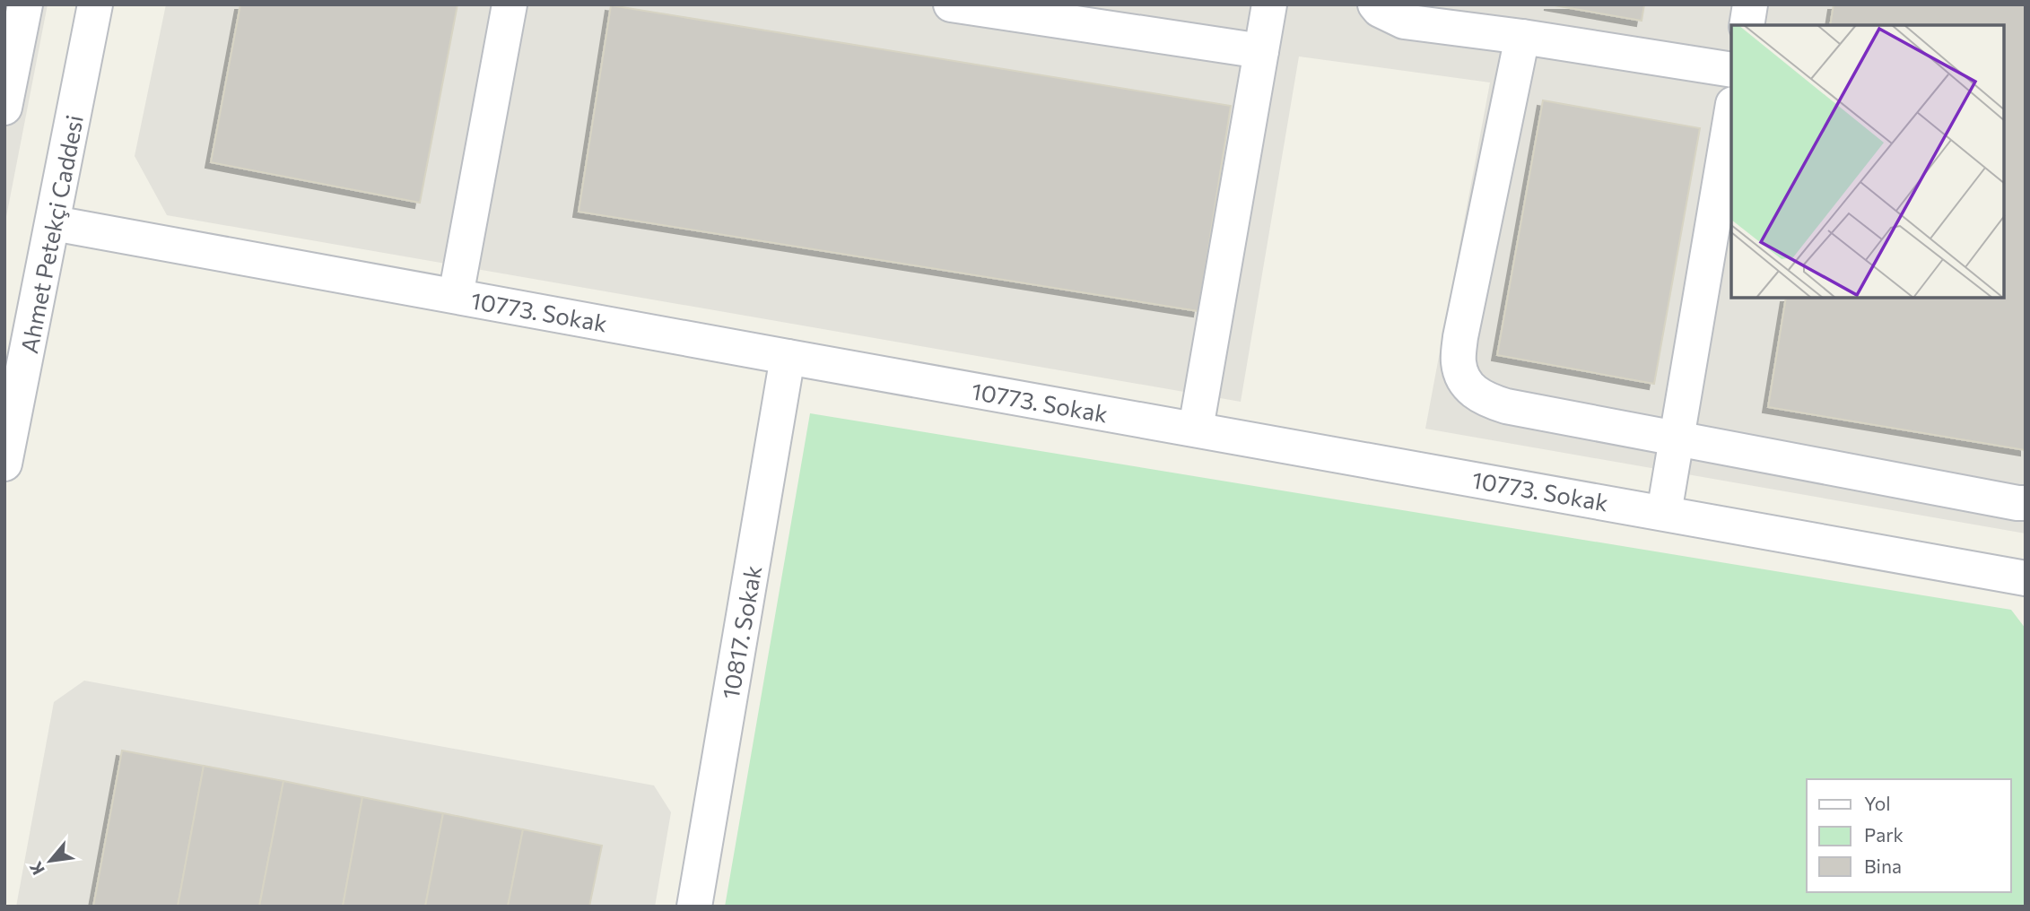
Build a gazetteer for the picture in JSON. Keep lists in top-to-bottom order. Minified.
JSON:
{"streets":{"street":["Ahmet Petekçi Caddesi","10773. Sokak","10817. Sokak"]},"crossings":[["Ahmet Petekçi Caddesi","10773. Sokak"],["10773. Sokak","10817. Sokak"]],"legend":["Yol","Park","Bina"],"north":"bottom left"}
